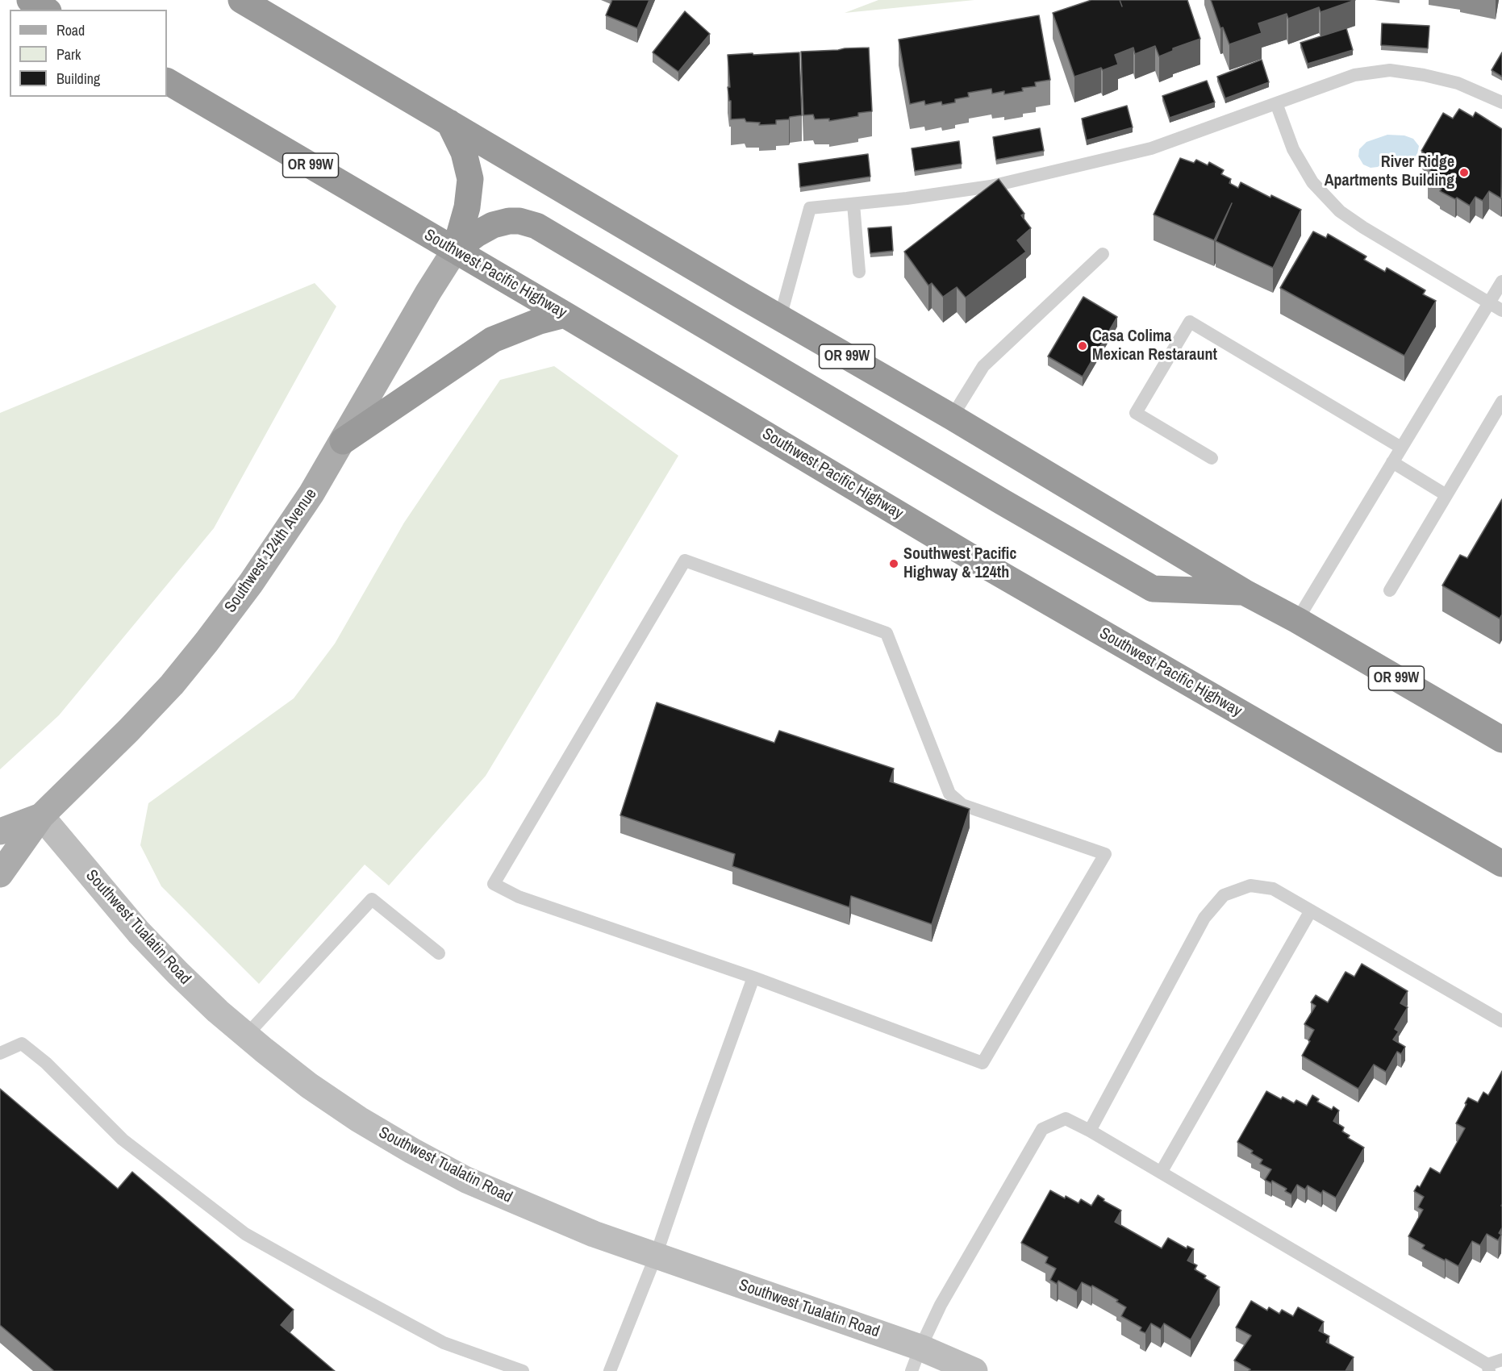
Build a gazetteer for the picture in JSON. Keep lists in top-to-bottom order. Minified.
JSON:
{"streets":{"highway":["OR 99W","Southwest Pacific Highway"],"main road":["Southwest 124th Avenue","Southwest Tualatin Road"]},"crossings":[["Southwest Pacific Highway","Southwest 124th Avenue"],["Southwest 124th Avenue","Southwest Tualatin Road"]],"places":["River Ridge Apartments Building","Casa Colima Mexican Restaraunt","Southwest Pacific Highway & 124th"],"legend":["Road","Park","Building"]}
